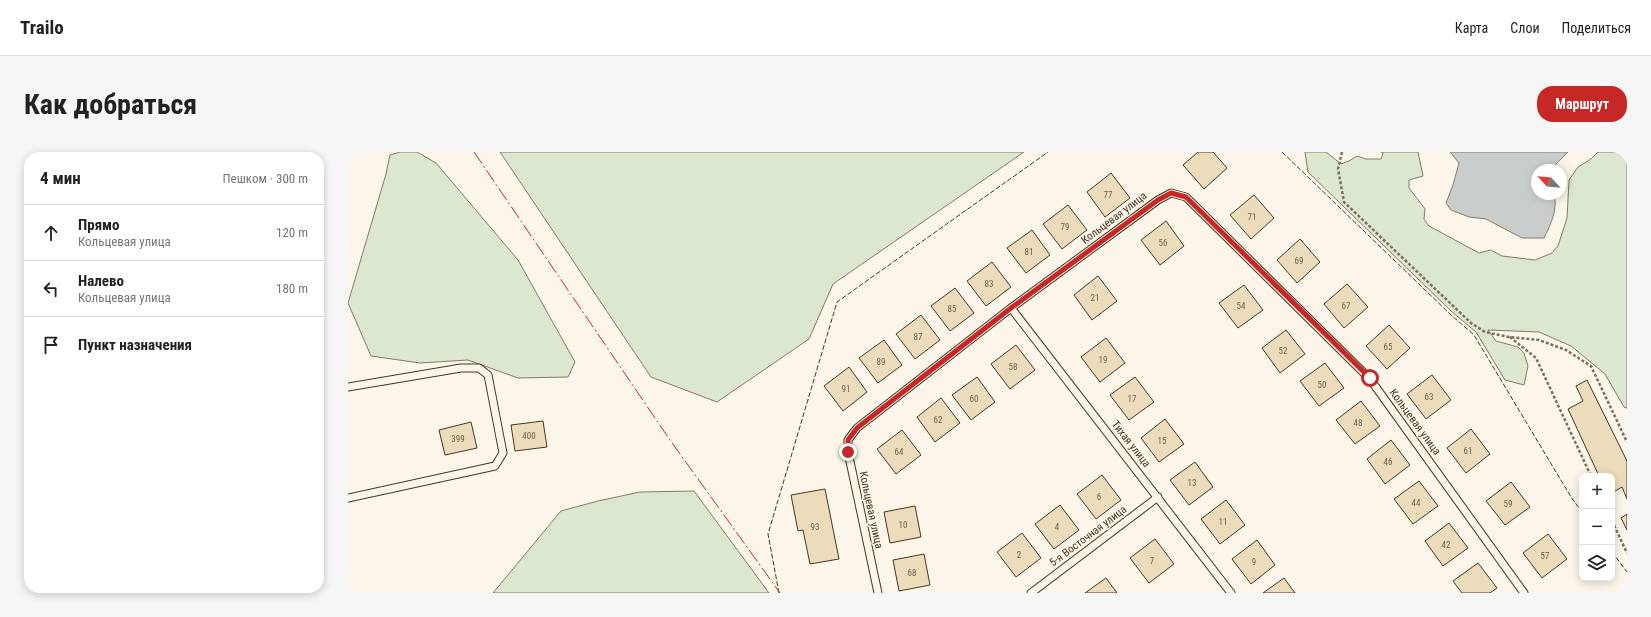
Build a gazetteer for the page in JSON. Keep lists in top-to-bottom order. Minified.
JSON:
{"streets":{"lane":["Кольцевая улица","Тихая улица","5-я Восточная улица"]},"crossings":[["Кольцевая улица","Тихая улица"],["Тихая улица","5-я Восточная улица"]],"house_numbers":["77","71","79","56","81","69","83","21","54","67","85","87","65","52","19","89","58","50","91","63","60","17","62","48","400","399","15","61","64","46","13","6","44","59","11","10","93","4","42","2","57","7","9","68"],"north":"top left","page":{"header":"Trailo","nav":["Карта","Слои","Поделиться"],"buttons":"Маршрут","title":"Как добраться","heading":["4 мин","Пешком · 300 m"],"list":[["Прямо","Кольцевая улица","120 m"],["Налево","Кольцевая улица","180 m"],"Пункт назначения"],"map_buttons":["+","−"]}}
